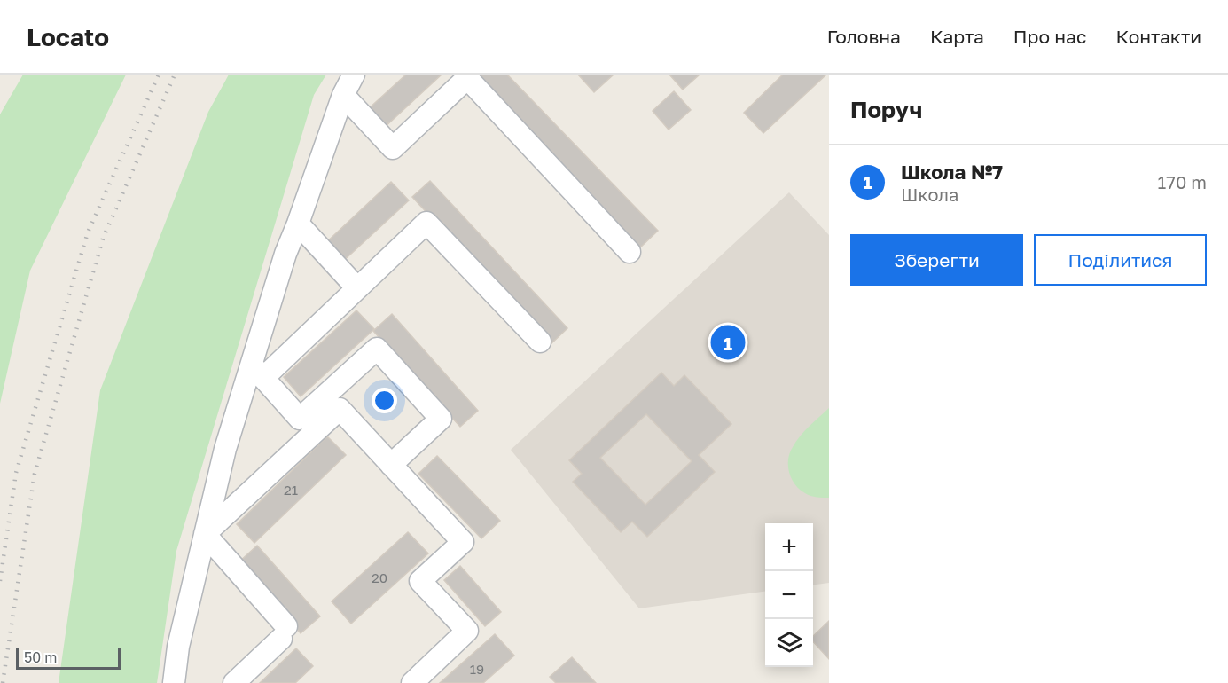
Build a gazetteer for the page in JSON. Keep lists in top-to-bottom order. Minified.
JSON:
{"house_numbers":["21","20","19"],"scale_bar":"50 m","page":{"header":"Locato","nav":["Головна","Карта","Про нас","Контакти"],"heading":"Поруч","list":[{"mark":"1","name":"Школа №7","note":"Школа","value":"170 m"}],"buttons":["Зберегти","Поділитися"],"pins":"1","map_buttons":["+","−"],"scale":"50 m"}}
